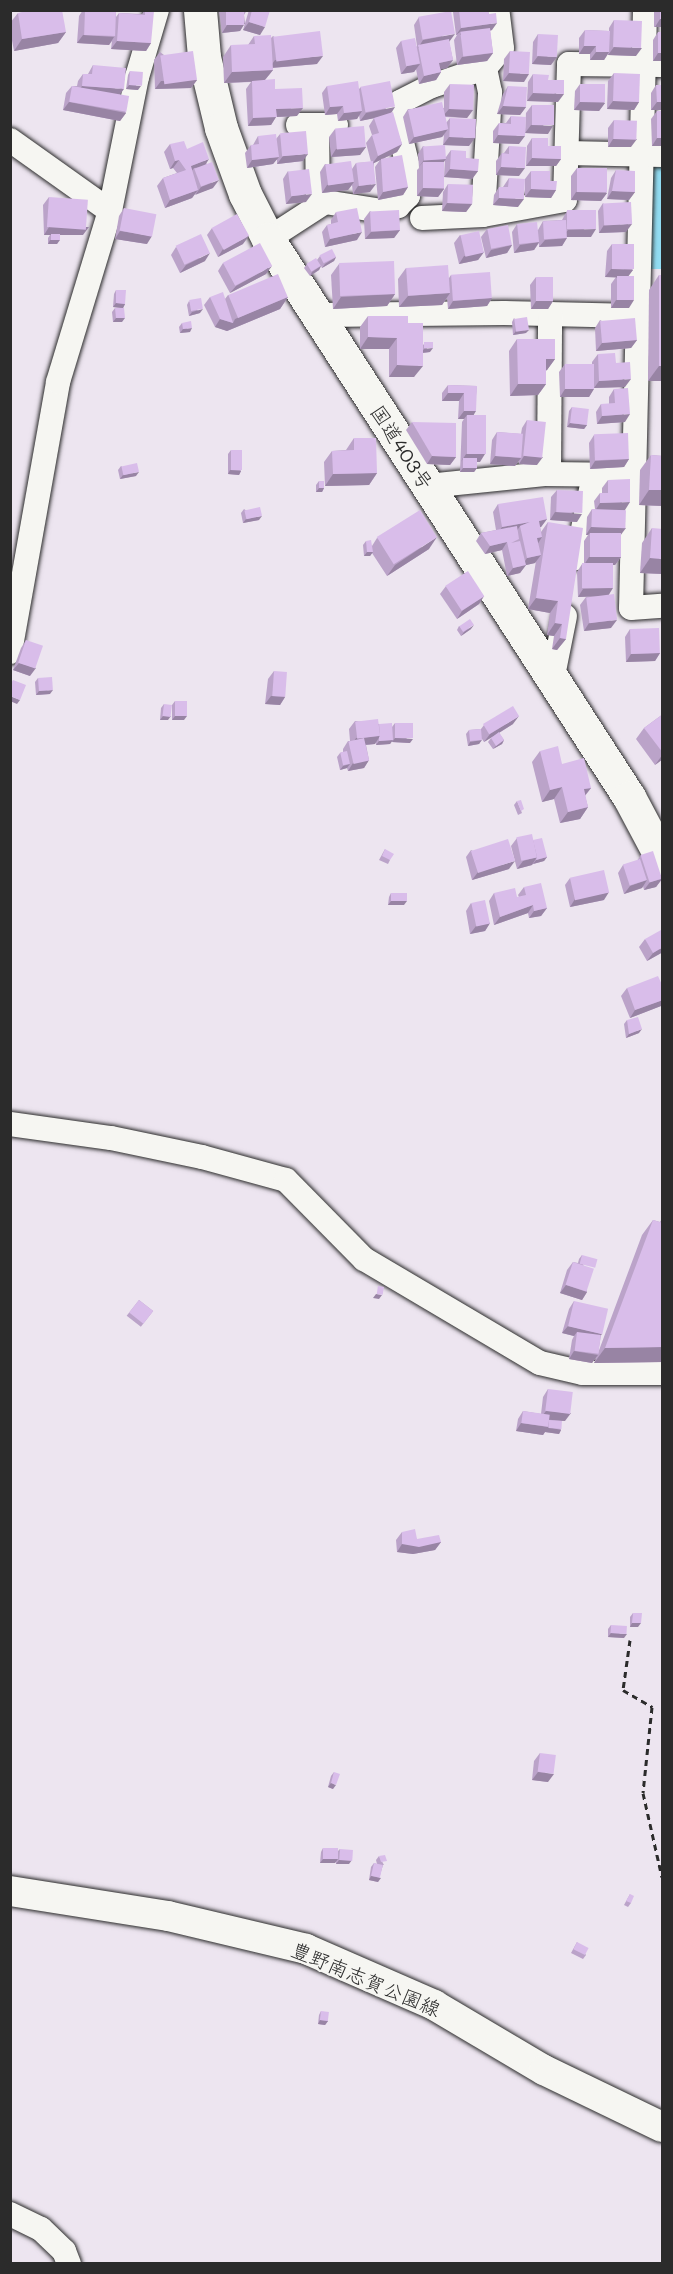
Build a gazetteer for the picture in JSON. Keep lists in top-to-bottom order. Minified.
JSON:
{"streets":{"highway":["国道403号"],"main road":["豊野南志賀公園線"]}}
